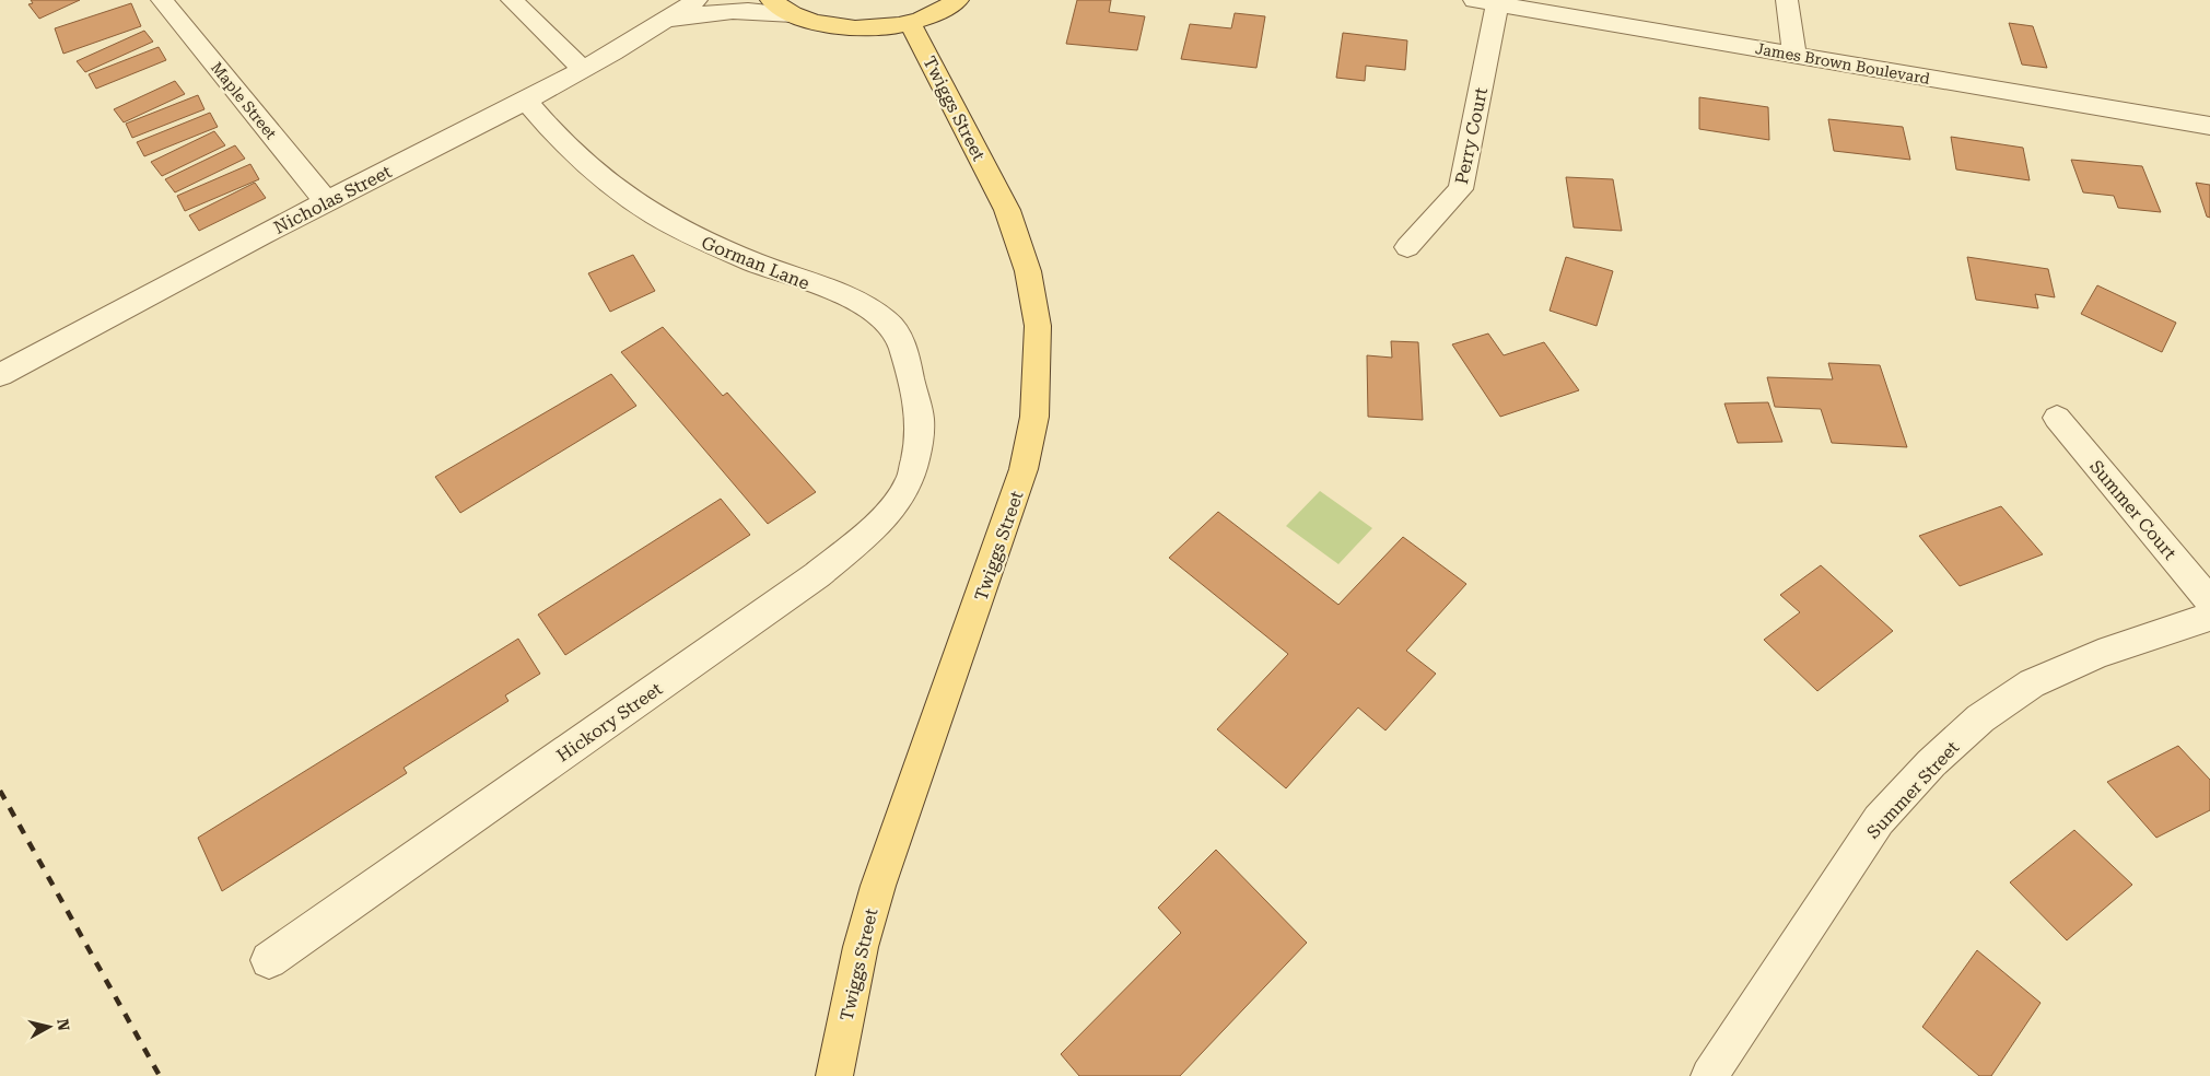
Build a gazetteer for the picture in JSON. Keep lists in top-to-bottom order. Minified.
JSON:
{"streets":{"main road":["Twiggs Street"],"street":["James Brown Boulevard","Maple Street","Perry Court","Nicholas Street","Gorman Lane","Summer Court","Hickory Street","Summer Street"]},"crossings":[["James Brown Boulevard","Perry Court"],["Maple Street","Nicholas Street"],["Nicholas Street","Gorman Lane"],["Gorman Lane","Hickory Street"]],"north":"right"}
